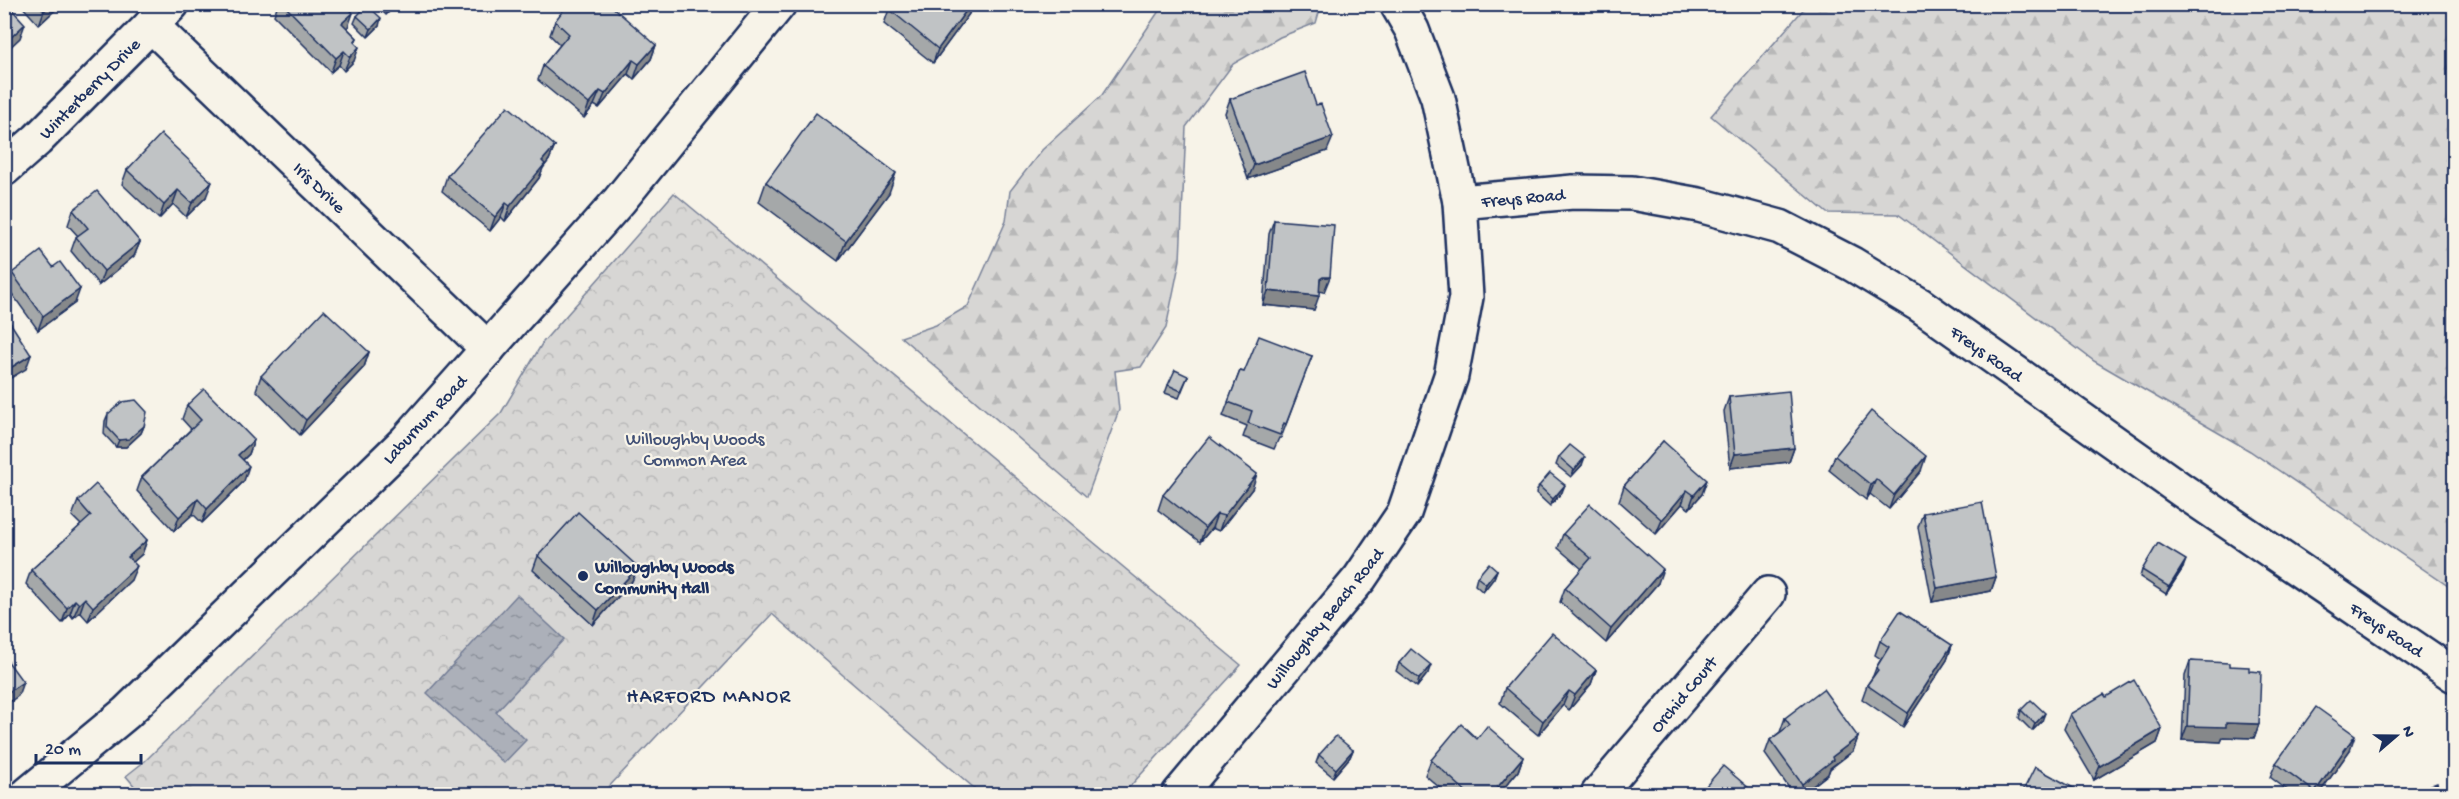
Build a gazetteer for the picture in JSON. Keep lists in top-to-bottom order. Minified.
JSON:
{"streets":{"street":["Winterberry Drive","Iris Drive","Freys Road","Laburnum Road","Willoughby Beach Road","Orchid Court"]},"crossings":[["Winterberry Drive","Iris Drive"],["Iris Drive","Laburnum Road"],["Freys Road","Willoughby Beach Road"]],"districts":["HARFORD MANOR"],"parks":["Willoughby Woods Common Area"],"places":["Willoughby Woods Community Hall"],"scale_bar":"20 m","north":"right"}
